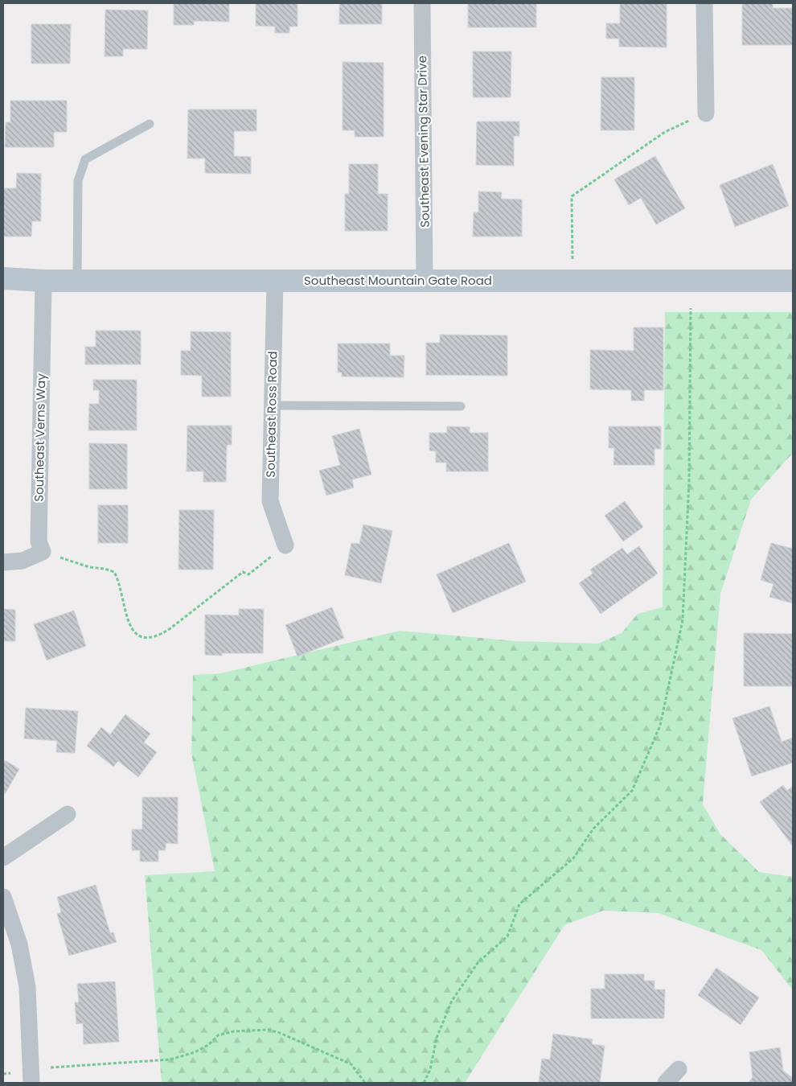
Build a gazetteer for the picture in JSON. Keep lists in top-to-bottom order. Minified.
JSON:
{"streets":{"street":["Southeast Evening Star Drive","Southeast Mountain Gate Road","Southeast Ross Road","Southeast Verns Way"]},"crossings":[["Southeast Evening Star Drive","Southeast Mountain Gate Road"],["Southeast Mountain Gate Road","Southeast Ross Road"],["Southeast Mountain Gate Road","Southeast Verns Way"]]}
